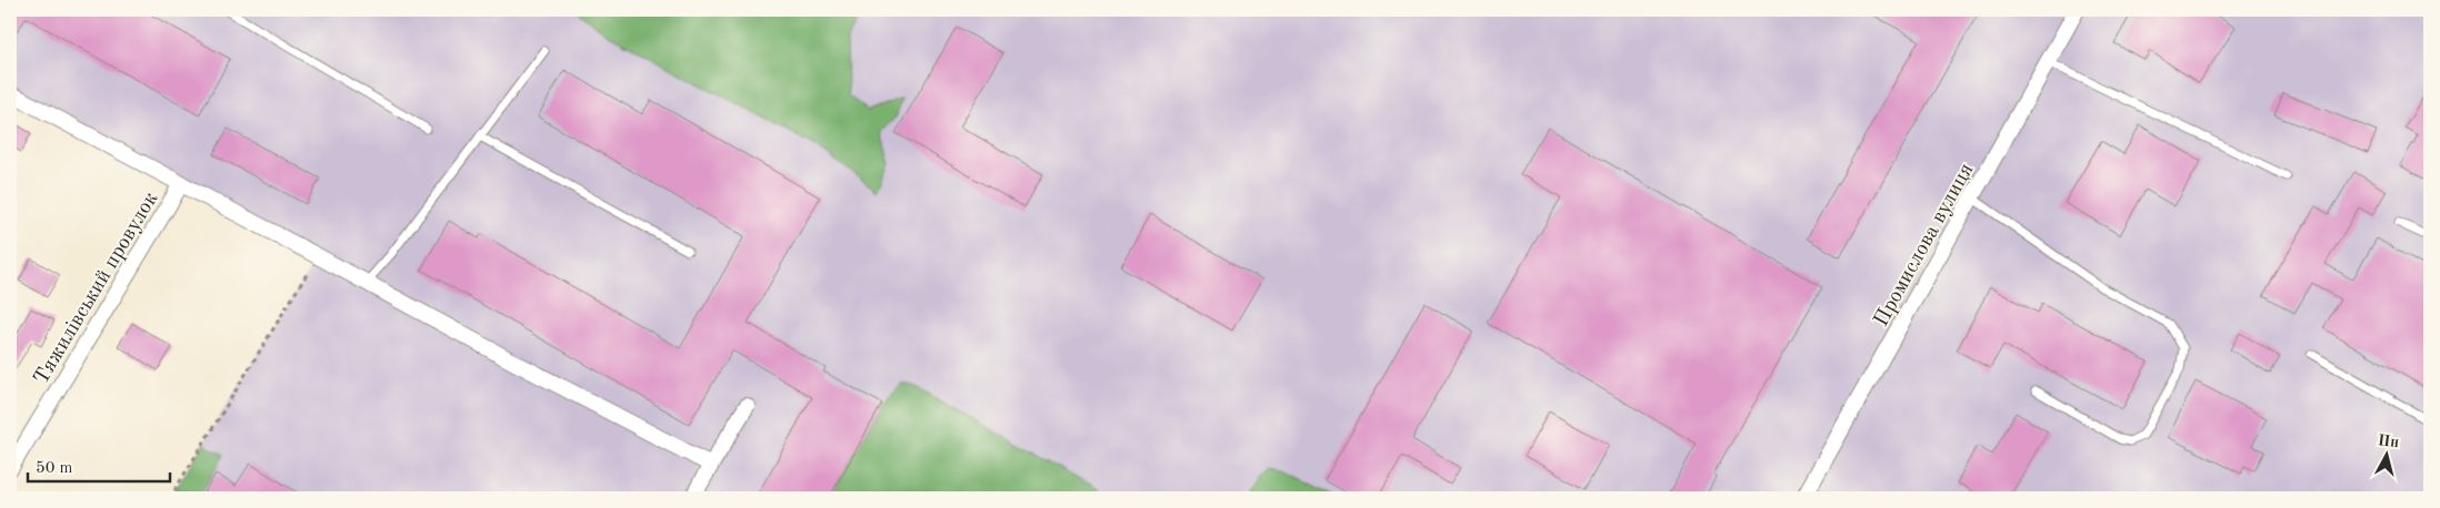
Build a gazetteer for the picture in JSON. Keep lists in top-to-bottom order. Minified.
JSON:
{"streets":{"street":["Промислова вулиця","Тяжилівський провулок"]},"scale_bar":"50 m","north":"top"}
